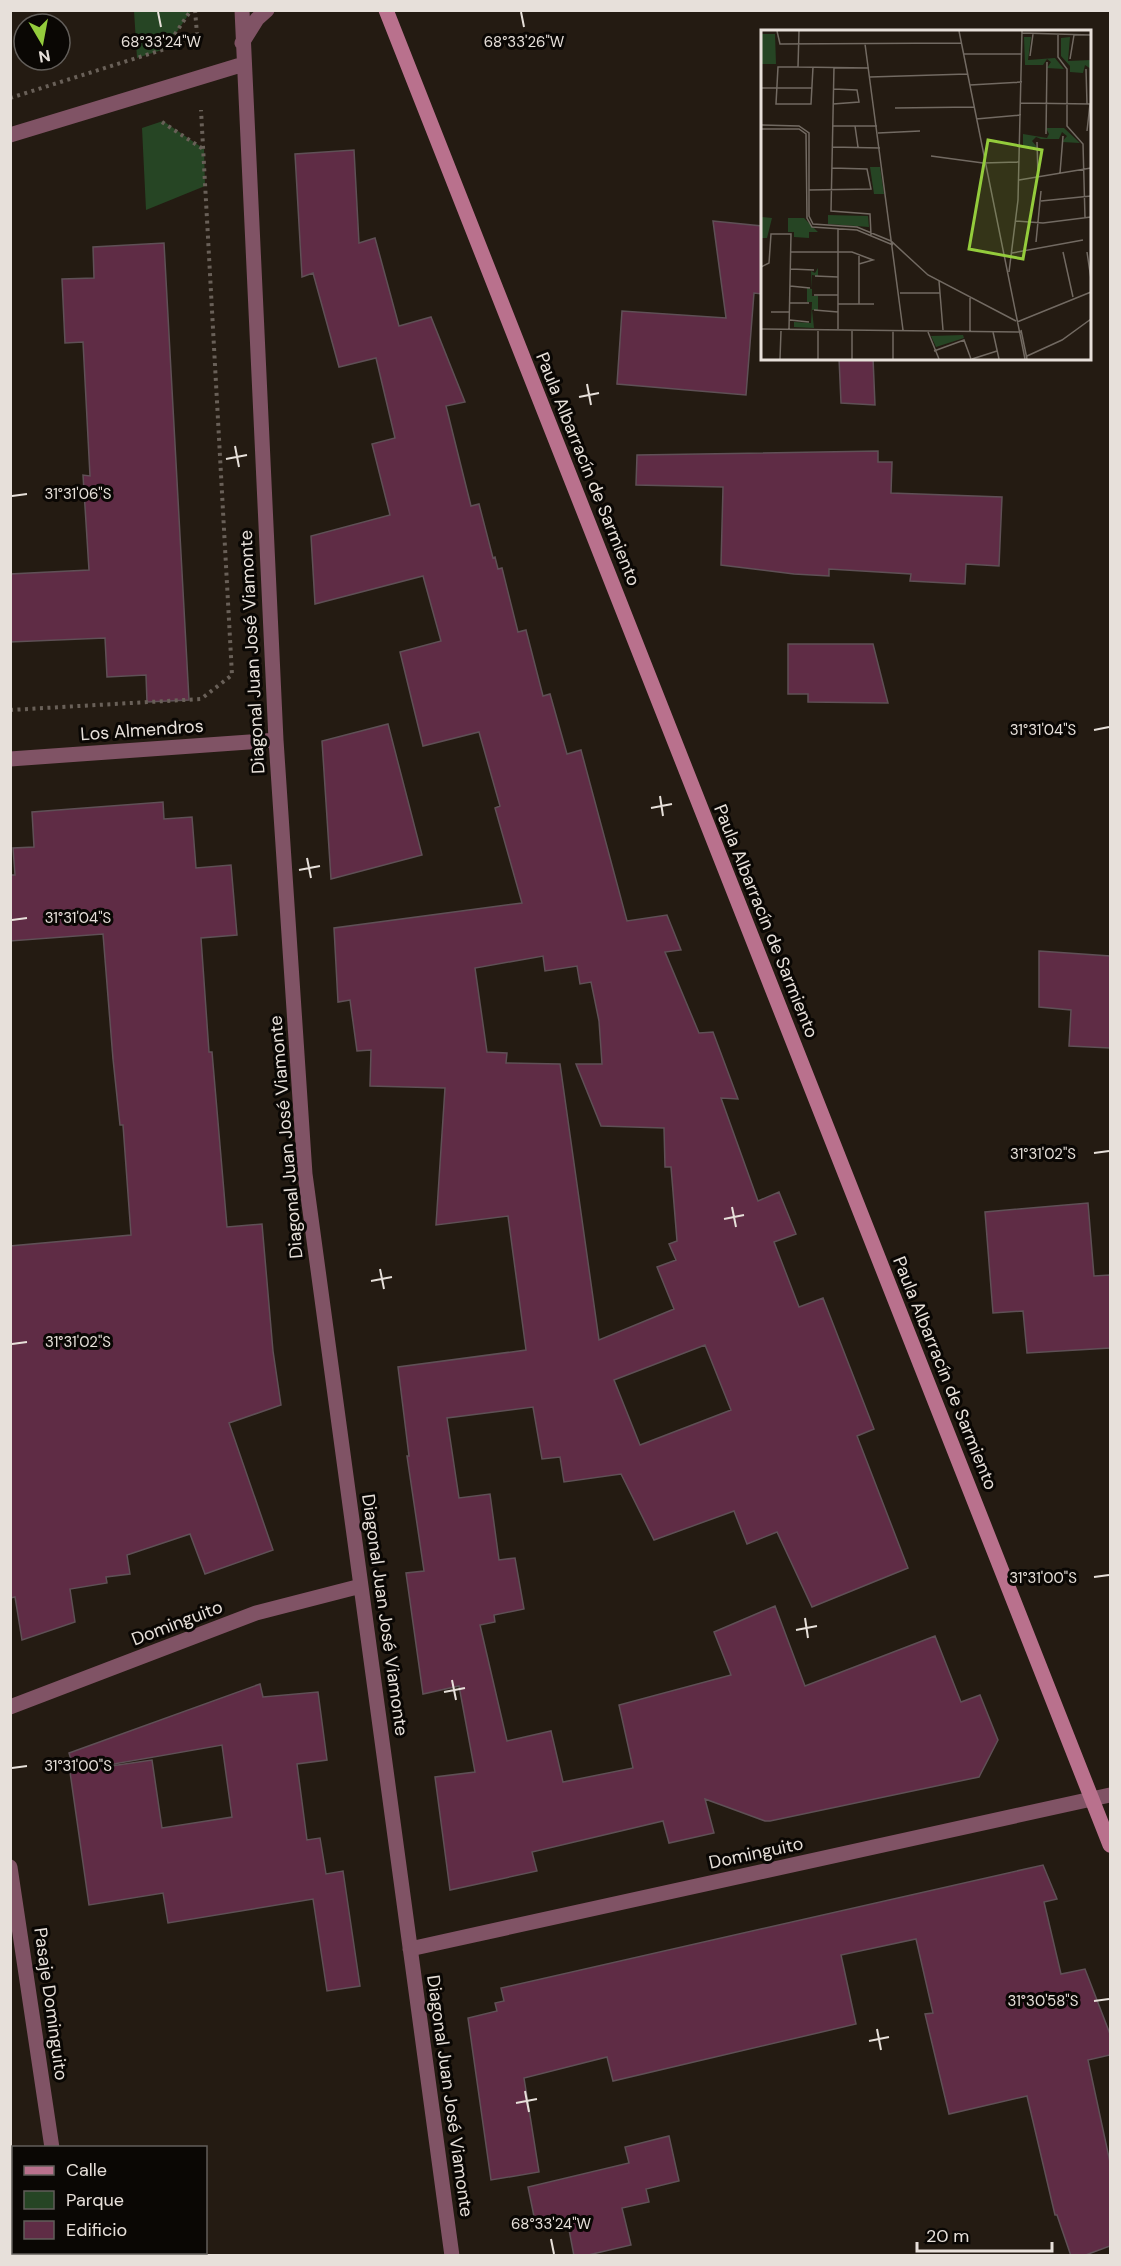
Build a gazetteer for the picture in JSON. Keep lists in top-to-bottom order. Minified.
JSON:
{"streets":{"main road":["Paula Albarracín de Sarmiento"],"street":["Diagonal Juan José Viamonte","Los Almendros","Dominguito","Pasaje Dominguito"]},"crossings":[["Paula Albarracín de Sarmiento","Dominguito"],["Diagonal Juan José Viamonte","Los Almendros"],["Diagonal Juan José Viamonte","Dominguito"]],"legend":["Calle","Parque","Edificio"],"scale_bar":"20 m","north":"bottom","coordinates":["68°33'24\"W","68°33'26\"W","31°31'06\"S","31°31'04\"S","31°31'02\"S","31°31'00\"S","31°30'58\"S"]}
